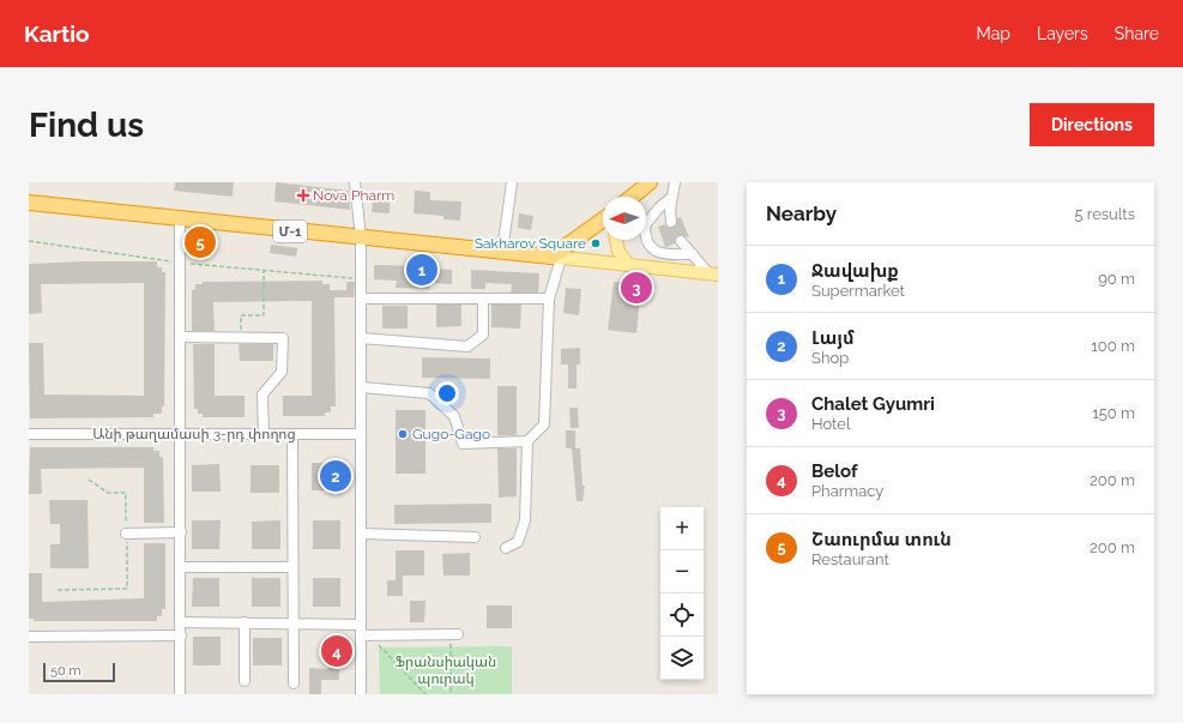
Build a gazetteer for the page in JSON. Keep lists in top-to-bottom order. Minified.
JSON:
{"streets":{"highway":["Մ-1"],"street":["Անի թաղամասի 3-րդ փողոց"]},"parks":["Ֆրանսիական պուրակ"],"places":{"health":["Nova Pharm"],"other":["Sakharov Square","Gugo-Gago"]},"scale_bar":"50 m","north":"left","page":{"header":"Kartio","nav":["Map","Layers","Share"],"buttons":"Directions","title":"Find us","heading":["Nearby","5 results"],"pins":["5","1","3","2","4"],"list":[{"mark":"1","name":"Ջավախք","note":"Supermarket","value":"90 m"},{"mark":"2","name":"Լայմ","note":"Shop","value":"100 m"},{"mark":"3","name":"Chalet Gyumri","note":"Hotel","value":"150 m"},{"mark":"4","name":"Belof","note":"Pharmacy","value":"200 m"},{"mark":"5","name":"Շաուրմա տուն","note":"Restaurant","value":"200 m"}],"map_buttons":["+","−"],"scale":"50 m"}}
